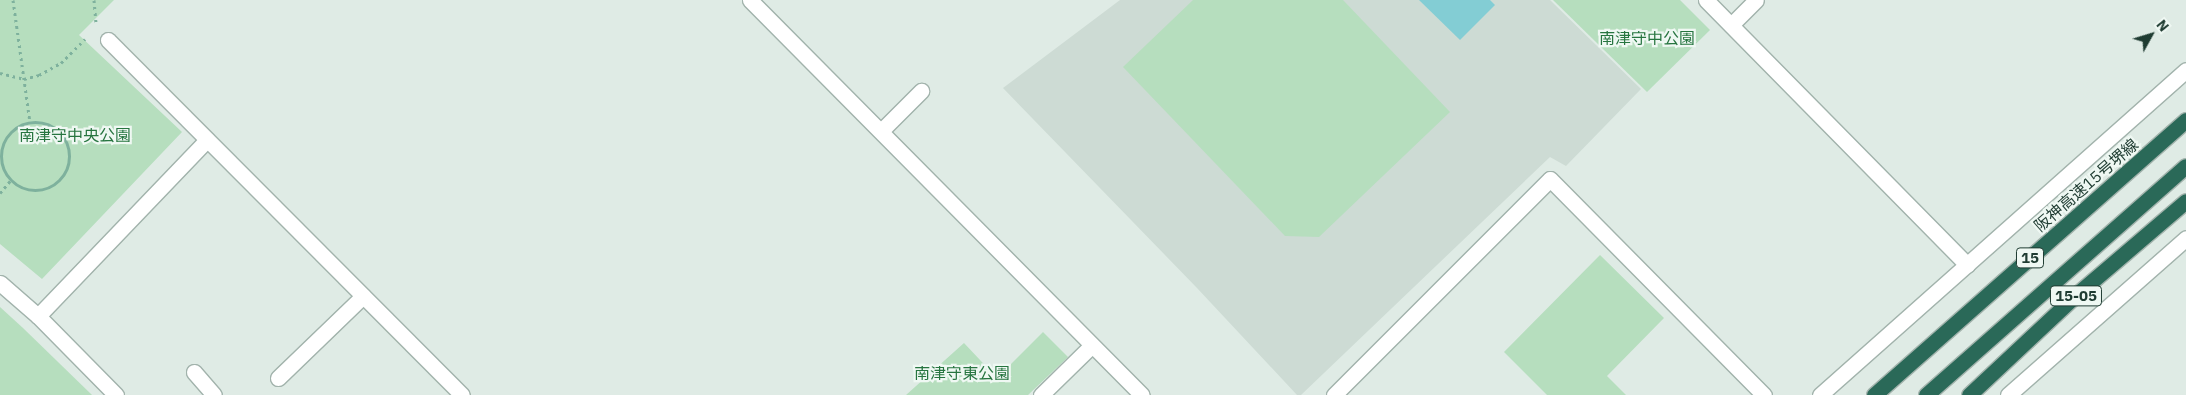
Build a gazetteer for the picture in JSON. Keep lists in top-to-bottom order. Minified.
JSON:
{"streets":{"highway":["阪神高速15号堺線","15","15-05"]},"parks":["南津守中公園","南津守中央公園","南津守東公園"],"north":"top right"}
